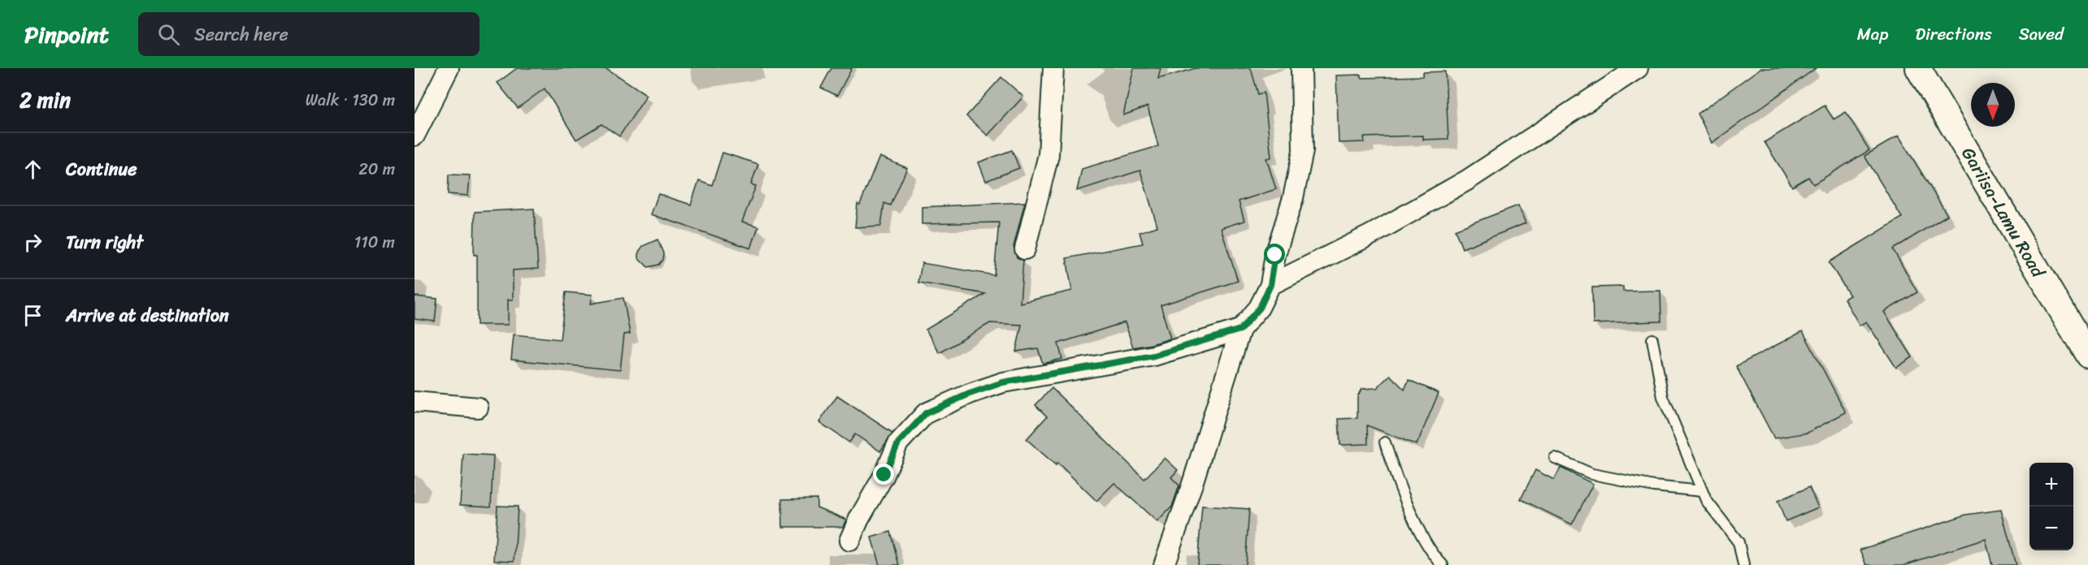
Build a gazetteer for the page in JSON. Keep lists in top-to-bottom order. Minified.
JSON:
{"streets":{"street":["Gariisa-Lamu Road"]},"north":"bottom","page":{"header":"Pinpoint","search":"Search here","nav":["Map","Directions","Saved"],"heading":["2 min","Walk · 130 m"],"list":[["Continue","20 m"],["Turn right","110 m"],"Arrive at destination"],"map_buttons":["+","−"]}}
